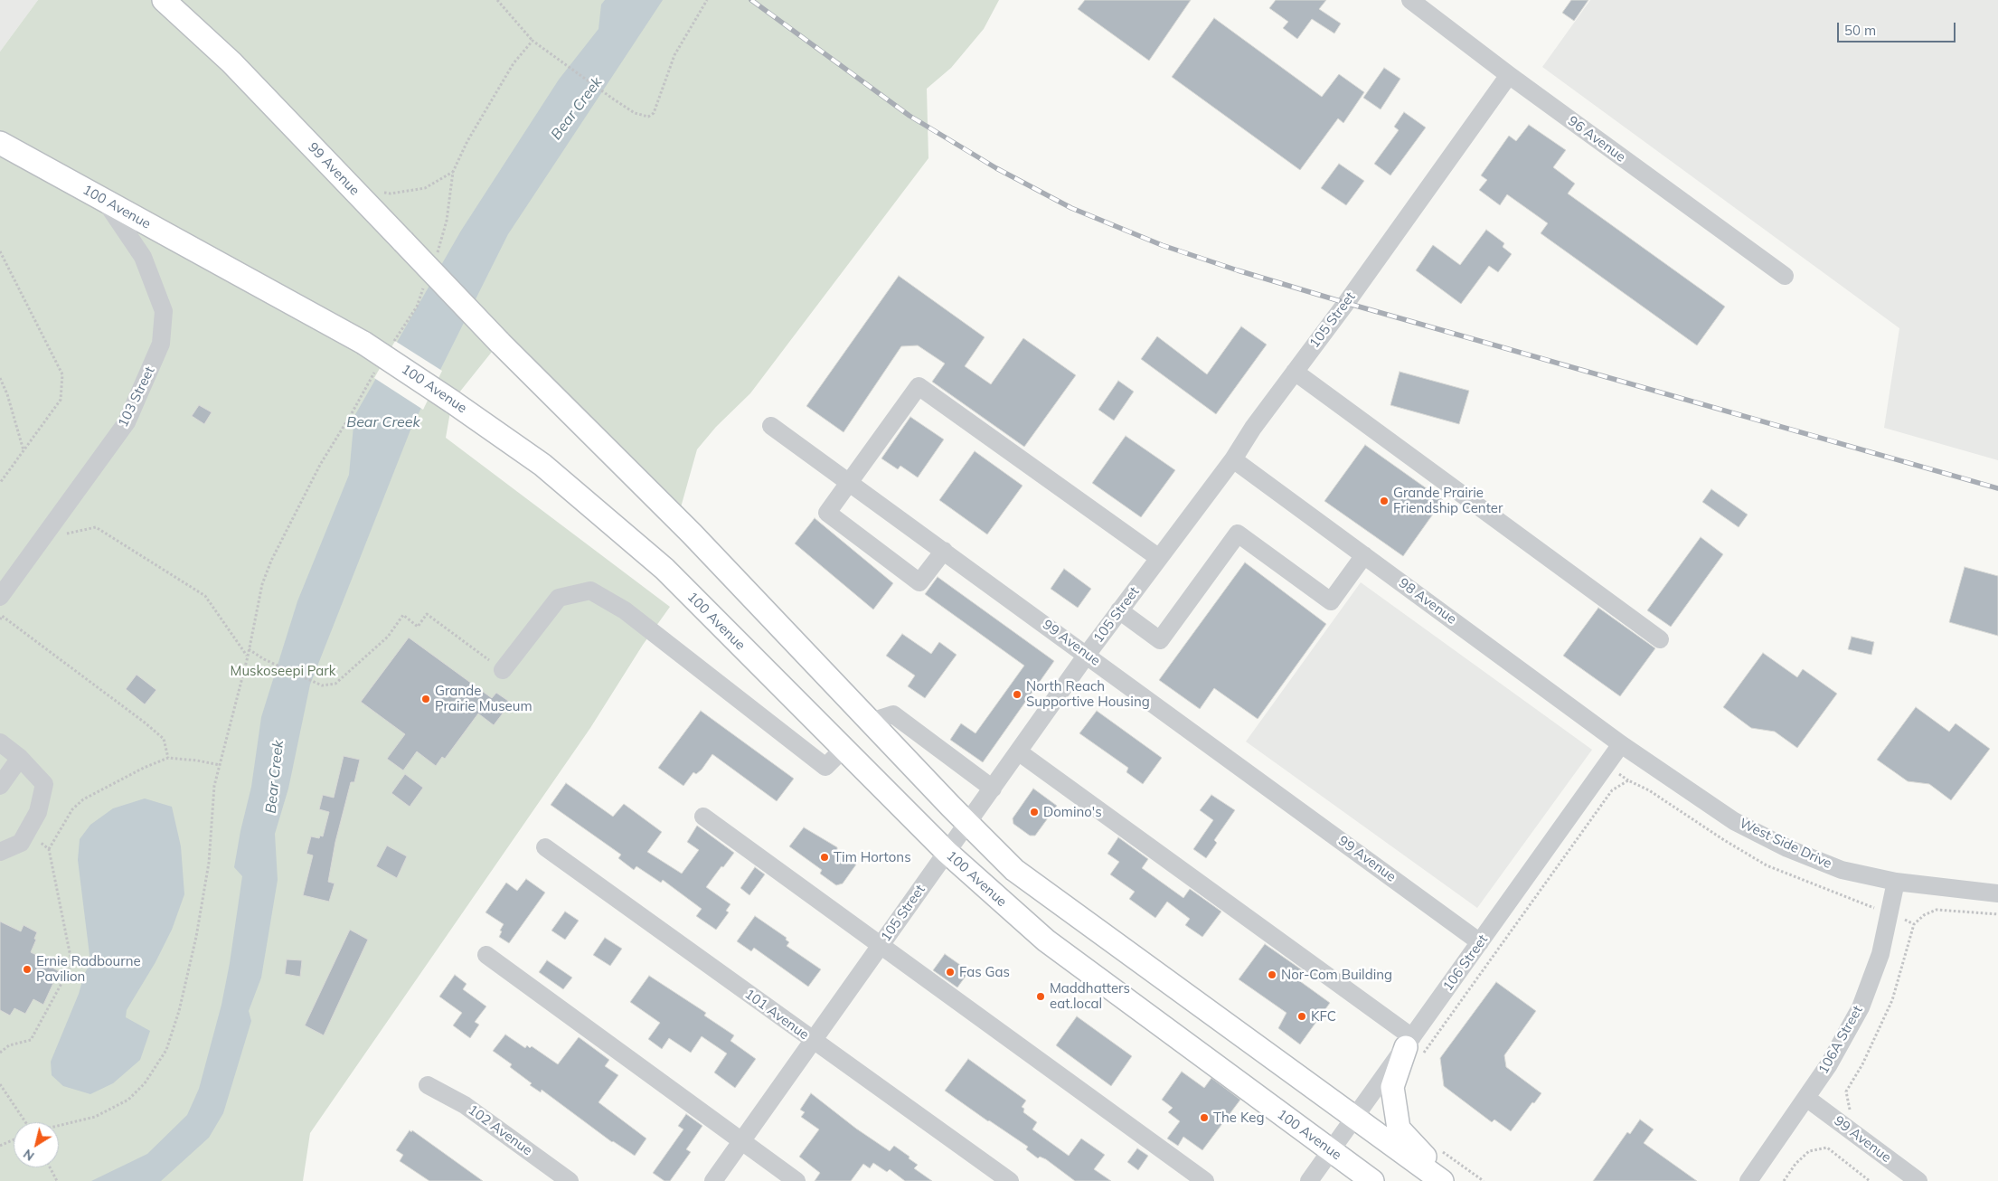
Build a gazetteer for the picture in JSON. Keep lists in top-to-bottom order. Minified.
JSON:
{"streets":{"main road":["99 Avenue","100 Avenue"],"street":["96 Avenue","105 Street","103 Street","98 Avenue","West Side Drive","106 Street","101 Avenue","106A Street","102 Avenue"]},"crossings":[["96 Avenue","105 Street"],["99 Avenue","105 Street"],["99 Avenue","106 Street"],["99 Avenue","106A Street"],["100 Avenue","105 Street"],["100 Avenue","103 Street"],["100 Avenue","106 Street"],["105 Street","98 Avenue"],["105 Street","101 Avenue"],["98 Avenue","West Side Drive"],["98 Avenue","106 Street"],["West Side Drive","106 Street"],["West Side Drive","106A Street"]],"water":["Bear Creek"],"parks":["Muskoseepi Park"],"places":["Grande Prairie Friendship Center","North Reach Supportive Housing","Grande Prairie Museum","Domino's","Tim Hortons","Ernie Radbourne Pavilion","Fas Gas","Nor-Com Building","Maddhatters eat.local","KFC","The Keg"],"scale_bar":"50 m","north":"bottom left"}
